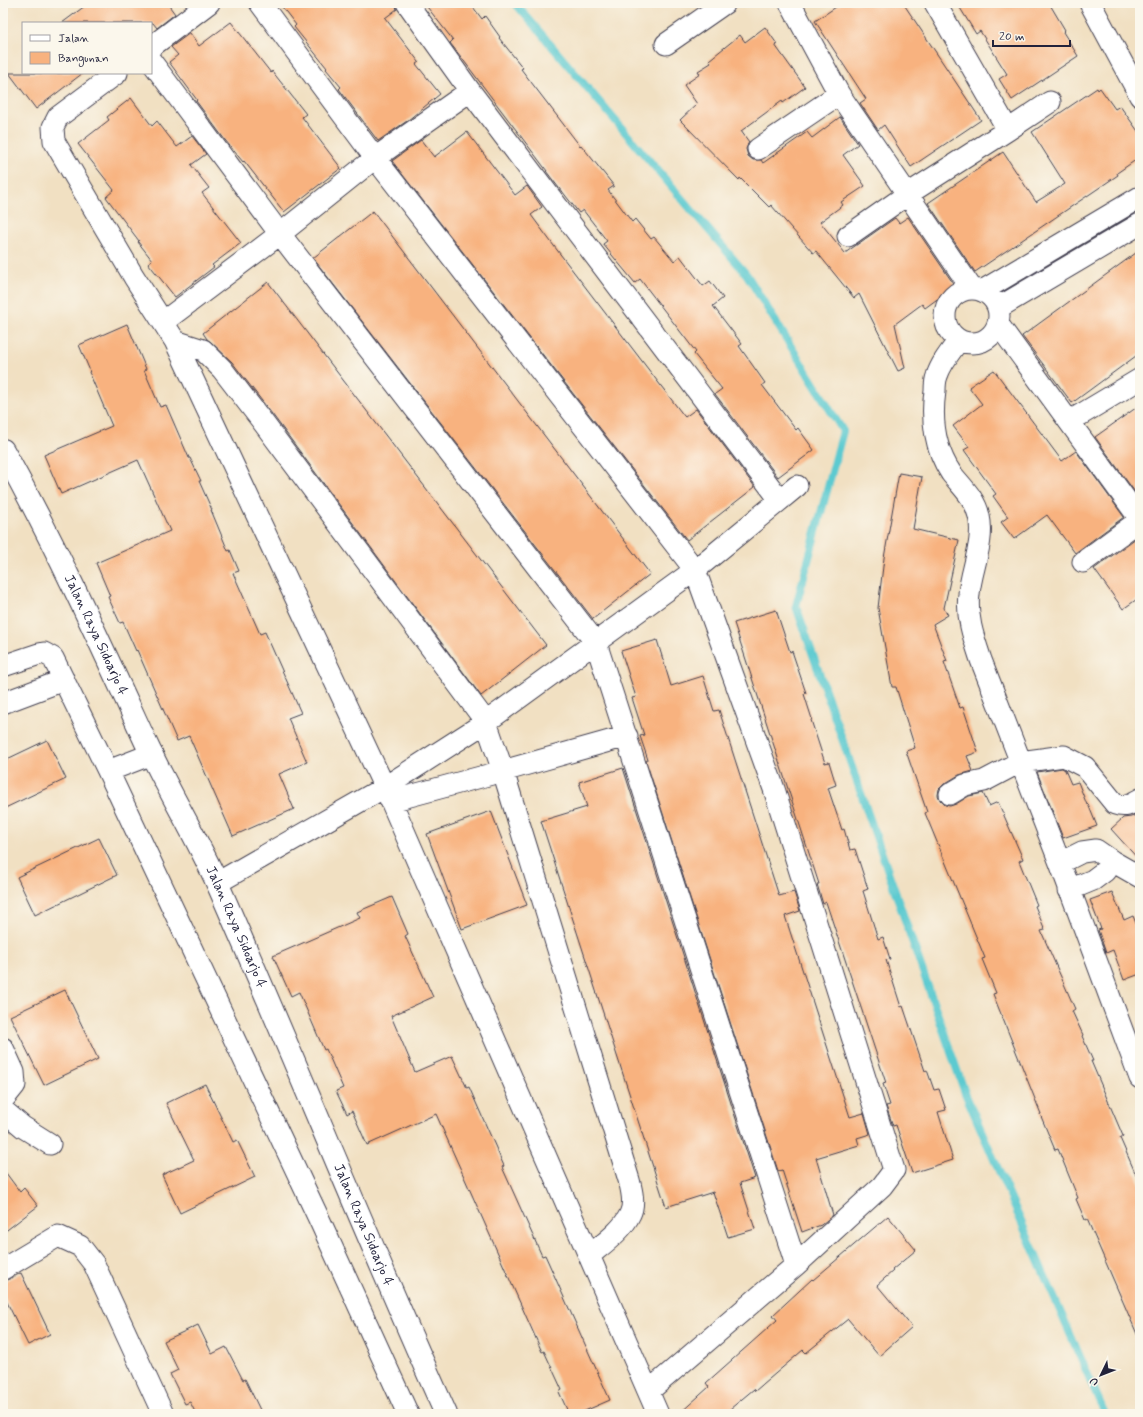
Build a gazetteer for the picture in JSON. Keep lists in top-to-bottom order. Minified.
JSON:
{"streets":{"street":["Jalan Raya Sidoarjo 4"]},"legend":["Jalan","Bangunan"],"scale_bar":"20 m","north":"bottom left"}
